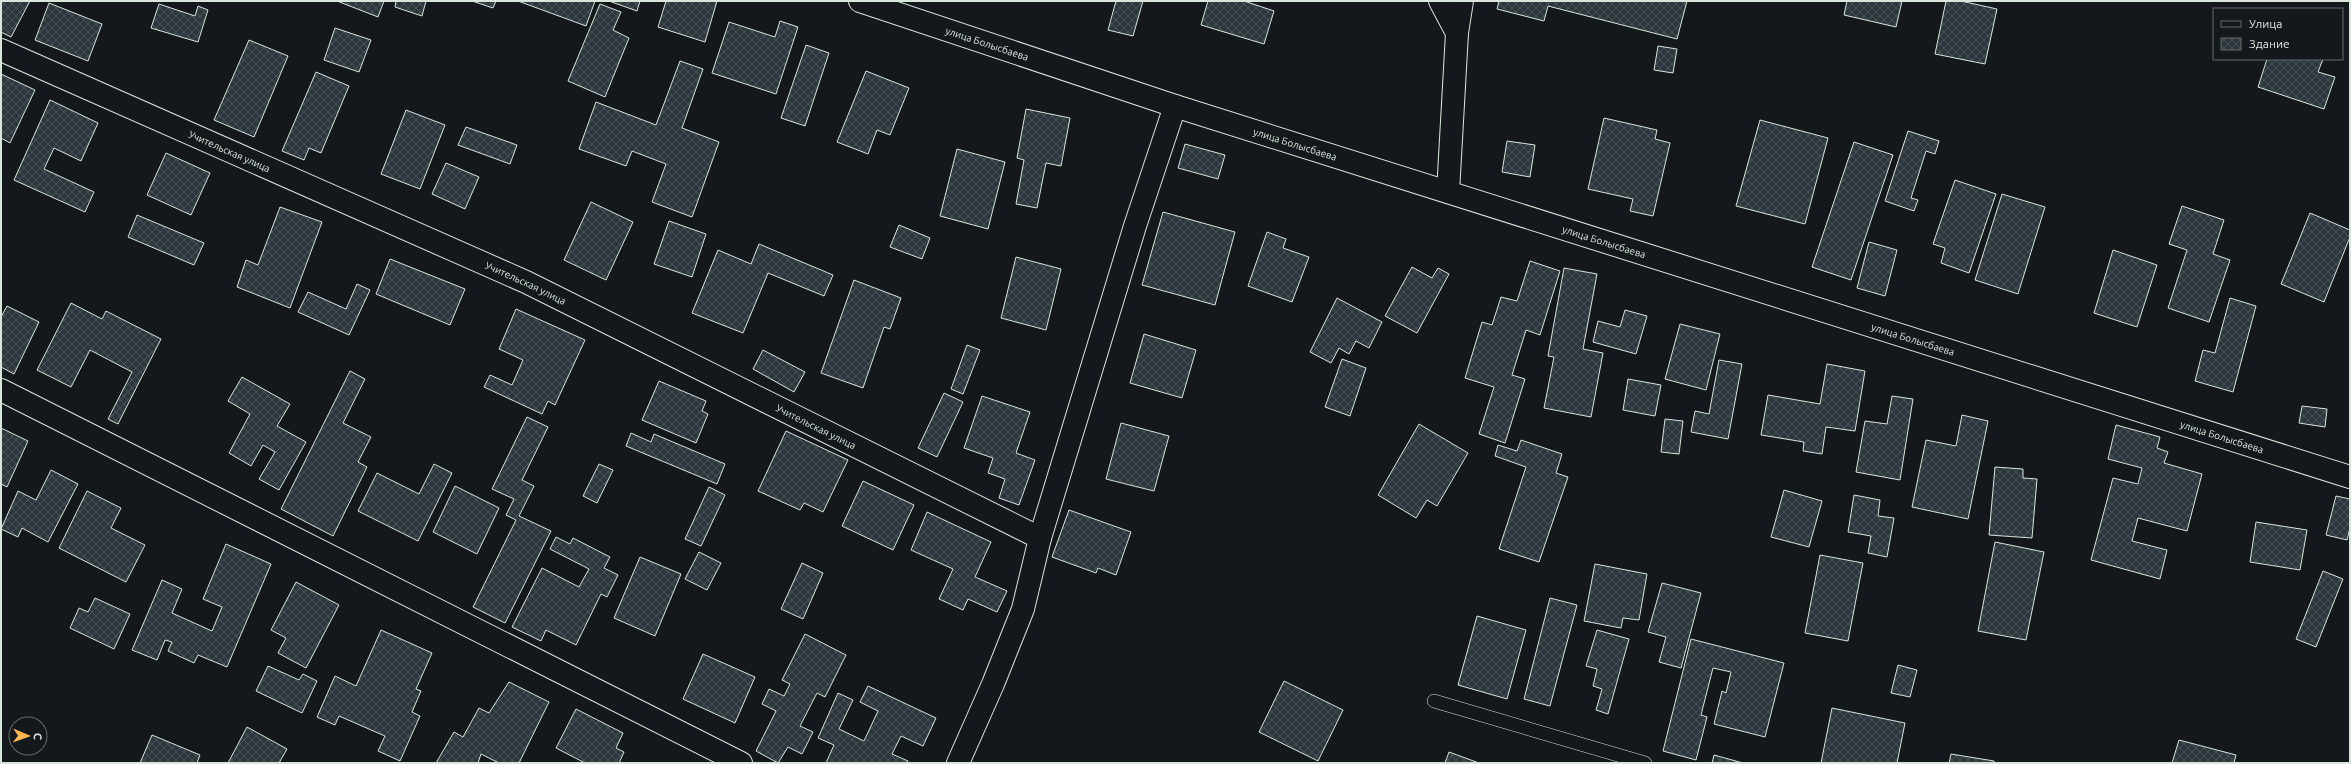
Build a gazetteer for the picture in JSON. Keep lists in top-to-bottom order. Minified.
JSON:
{"streets":{"street":["улица Болысбаева","Учительская улица"]},"legend":["Улица","Здание"],"north":"right"}
